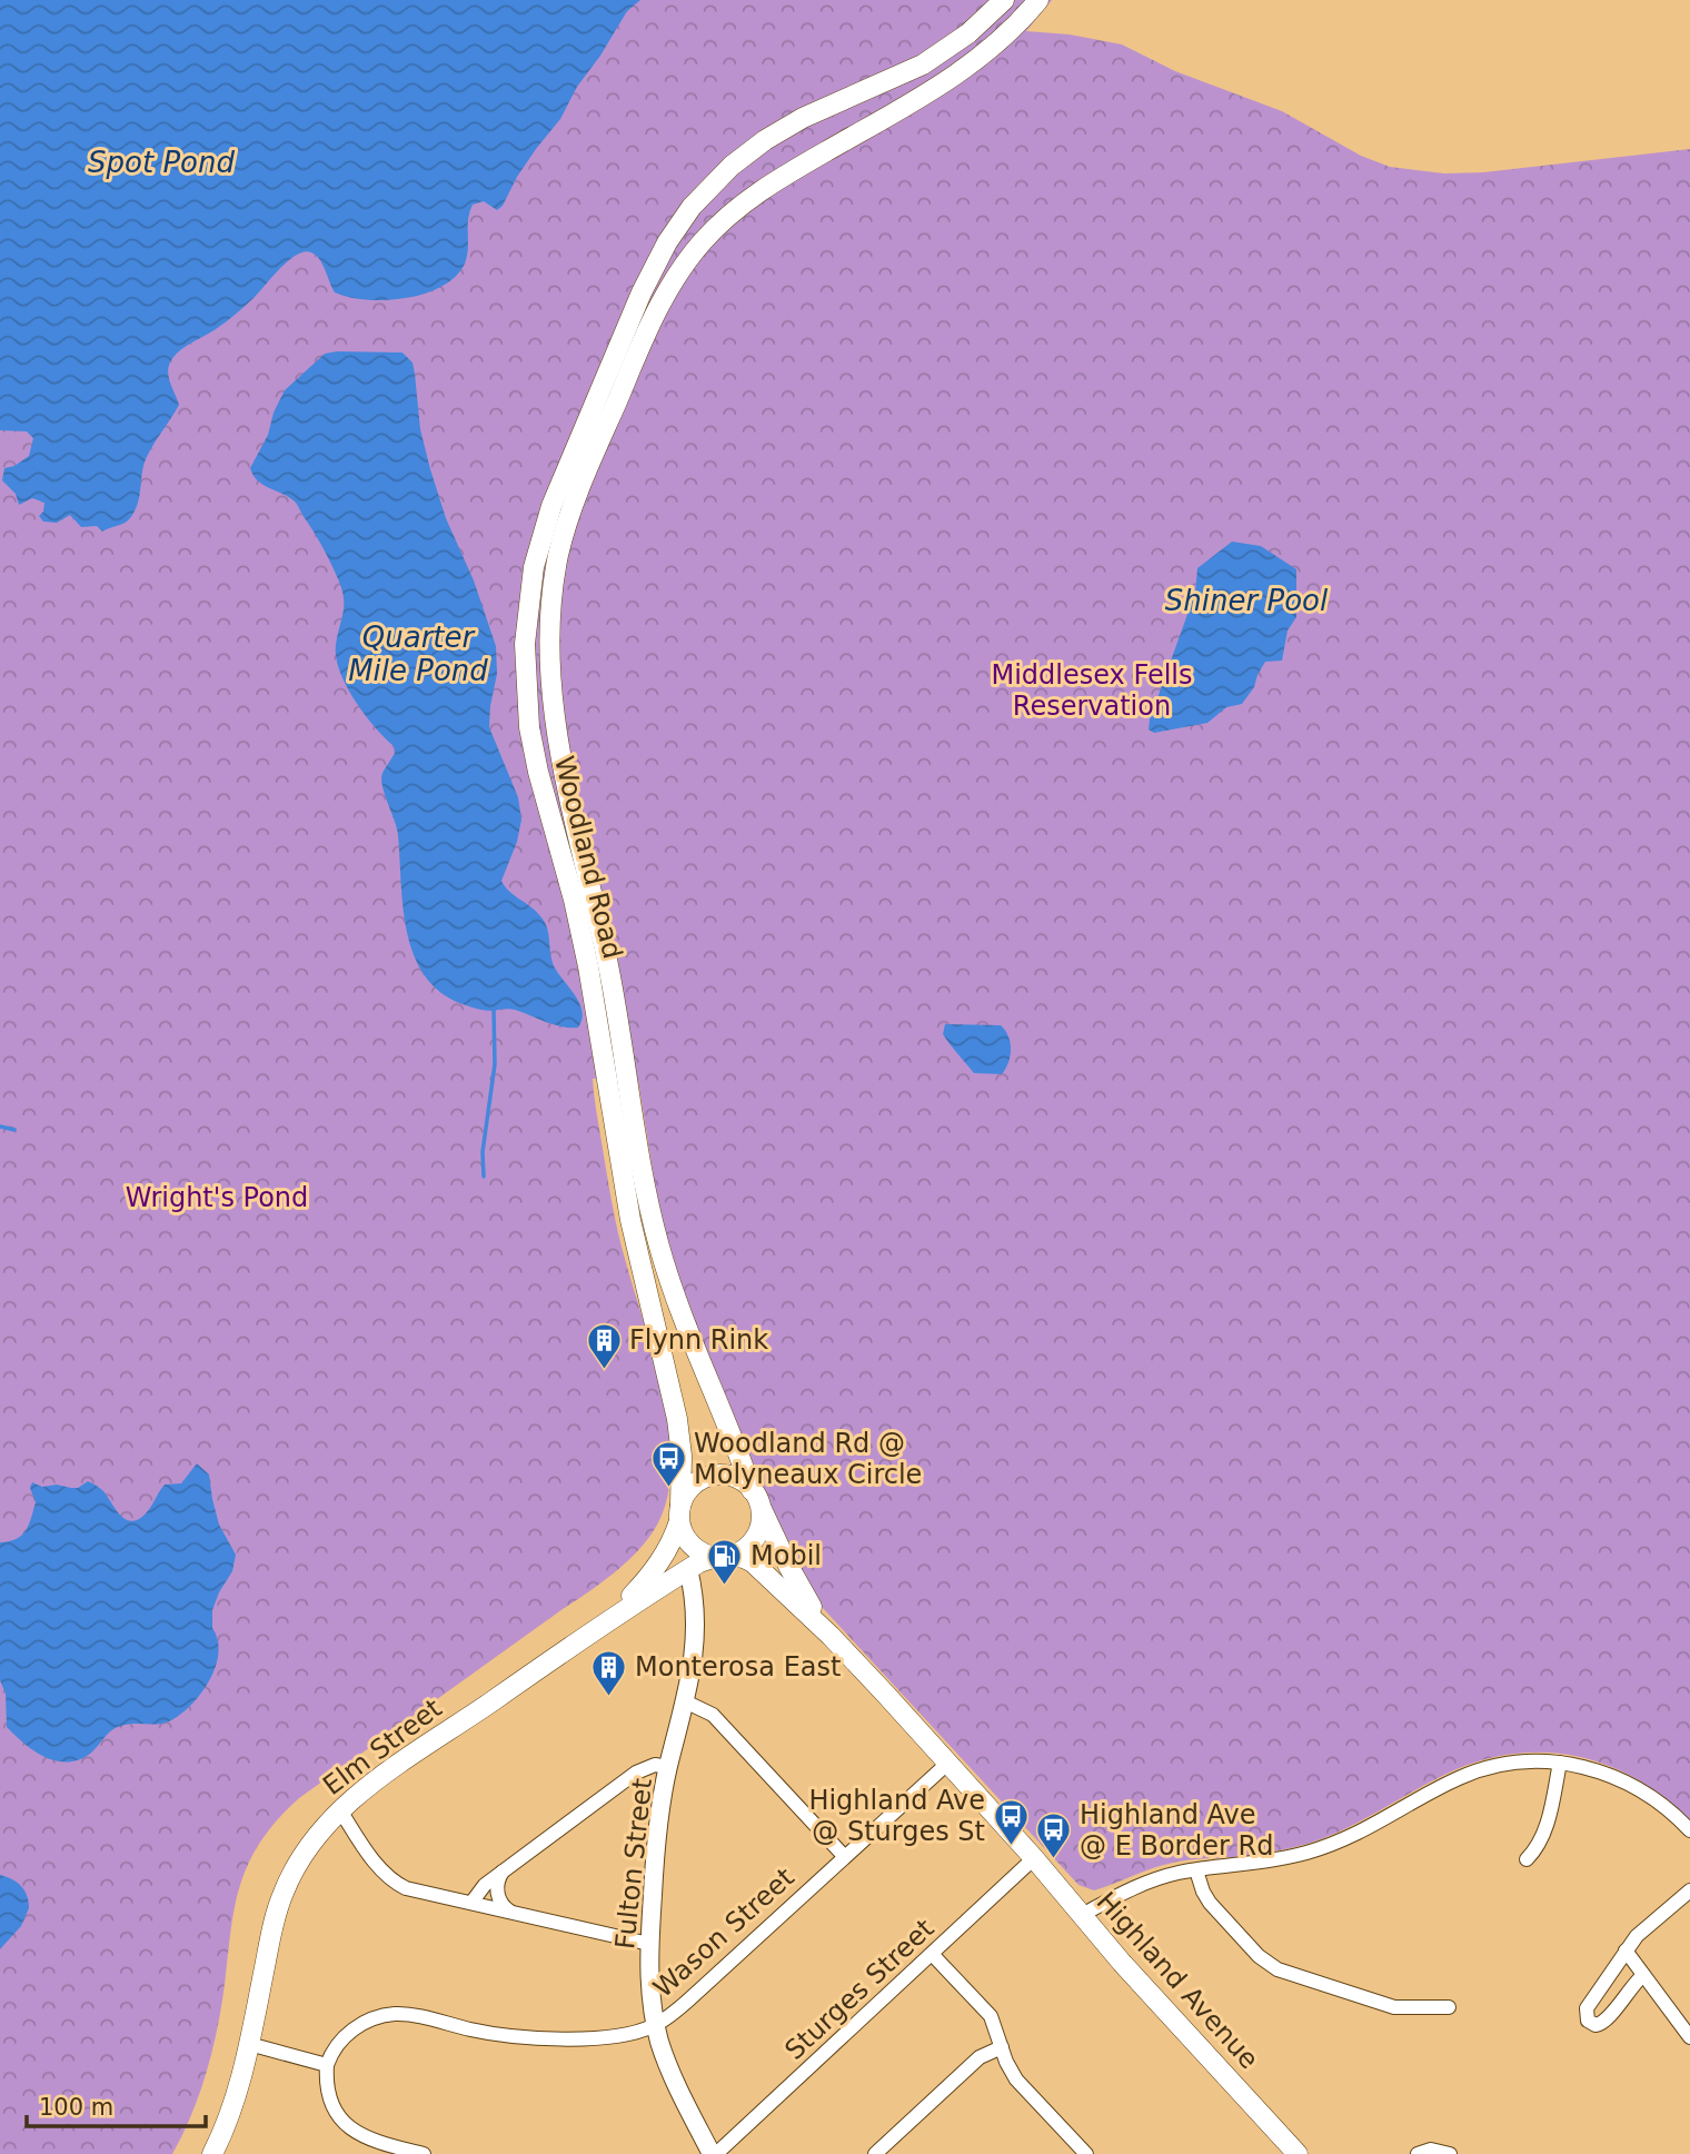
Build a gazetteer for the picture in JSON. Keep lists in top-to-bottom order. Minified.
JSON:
{"streets":{"main road":["Woodland Road","Elm Street","Highland Avenue"],"street":["Fulton Street","Wason Street","Sturges Street"]},"crossings":[["Woodland Road","Elm Street"],["Woodland Road","Highland Avenue"],["Elm Street","Fulton Street"],["Elm Street","Highland Avenue"],["Fulton Street","Wason Street"],["Fulton Street","Sturges Street"],["Wason Street","Highland Avenue"],["Highland Avenue","Sturges Street"]],"water":["Spot Pond","Shiner Pool","Quarter Mile Pond"],"parks":["Middlesex Fells Reservation","Wright's Pond"],"places":{"building":["Flynn Rink","Monterosa East"],"bus stop":["Woodland Rd @ Molyneaux Circle","Highland Ave @ Sturges St","Highland Ave @ E Border Rd"],"fuel station":["Mobil"]},"scale_bar":"100 m"}
